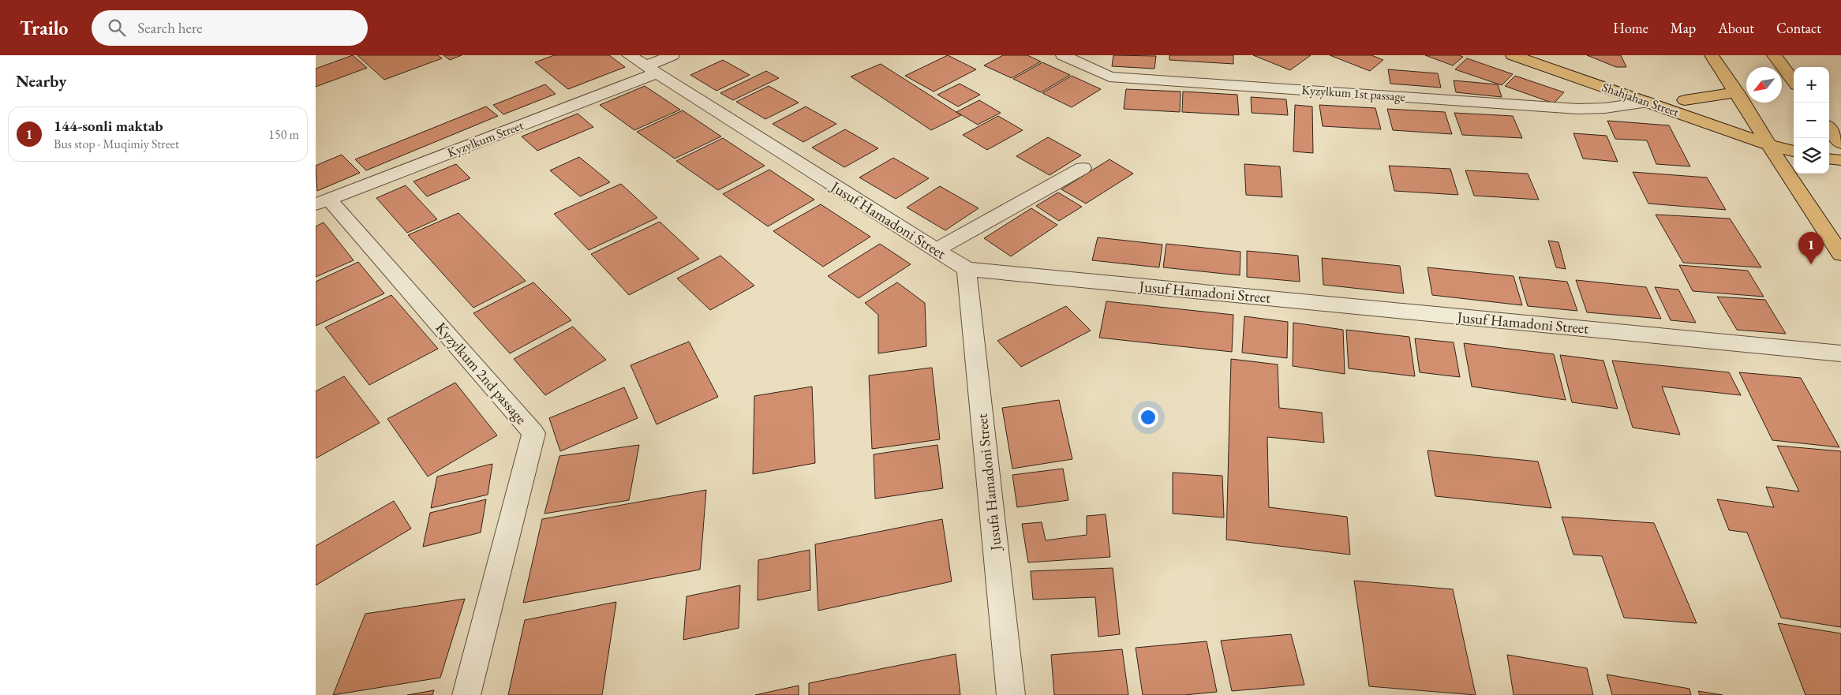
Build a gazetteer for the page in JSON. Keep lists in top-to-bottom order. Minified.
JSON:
{"streets":{"main road":["Shahjahan Street"],"street":["Kyzylkum 1st passage","Kyzylkum Street","Jusuf Hamadoni Street","Kyzylkum 2nd passage","Jusufa Hamadoni Street"]},"crossings":[["Kyzylkum 1st passage","Shahjahan Street"],["Kyzylkum Street","Jusuf Hamadoni Street"],["Kyzylkum Street","Kyzylkum 2nd passage"],["Jusuf Hamadoni Street","Jusufa Hamadoni Street"]],"north":"bottom left","page":{"header":"Trailo","search":"Search here","nav":["Home","Map","About","Contact"],"heading":"Nearby","map_buttons":["+","−"],"list":[{"mark":"1","name":"144-sonli maktab","note":"Bus stop · Muqimiy Street","value":"150 m"}],"pins":"1"}}
